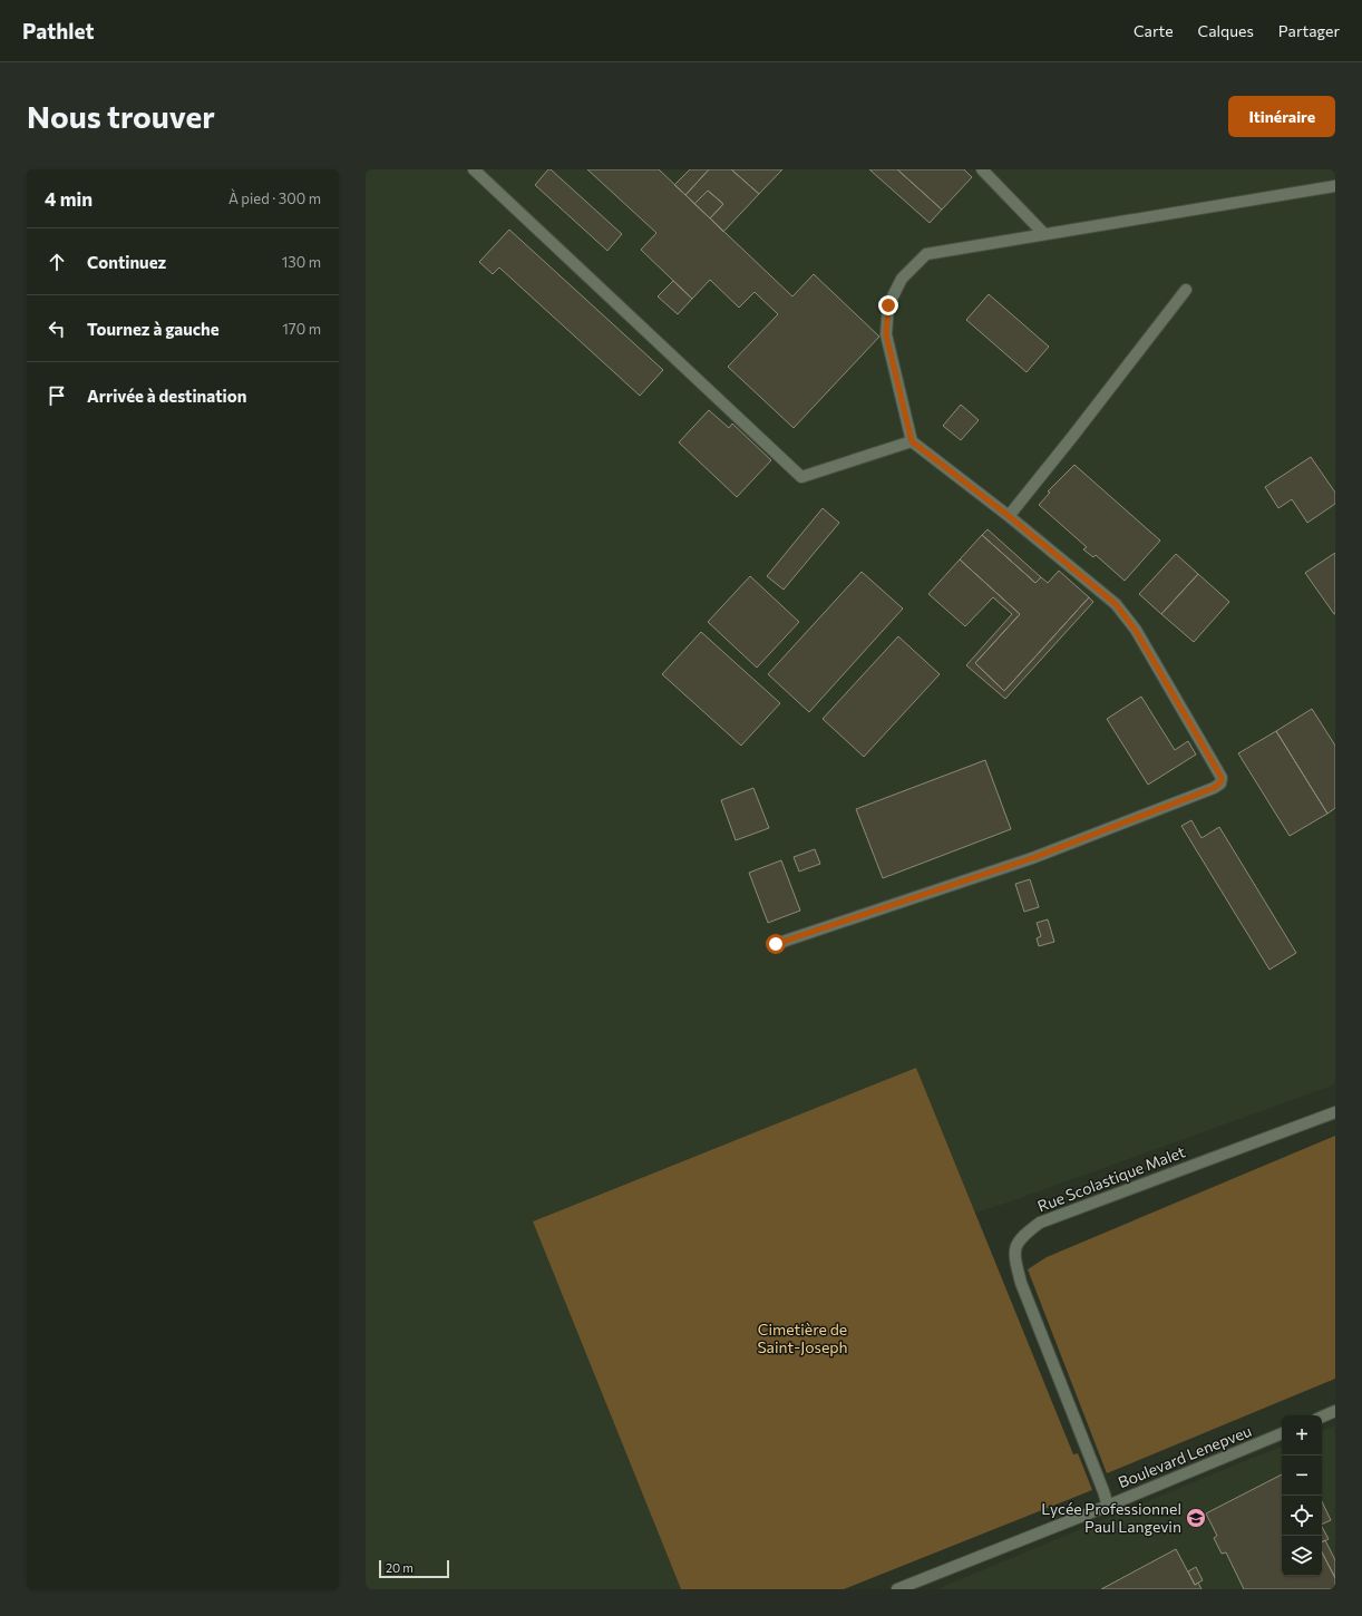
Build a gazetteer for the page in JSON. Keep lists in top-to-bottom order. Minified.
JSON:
{"streets":{"street":["Rue Scolastique Malet","Boulevard Lenepveu"]},"crossings":[["Rue Scolastique Malet","Boulevard Lenepveu"]],"parks":["Cimetière de Saint-Joseph"],"places":{"school or university":["Lycée Professionnel Paul Langevin"]},"scale_bar":"20 m","page":{"header":"Pathlet","nav":["Carte","Calques","Partager"],"buttons":"Itinéraire","title":"Nous trouver","heading":["4 min","À pied · 300 m"],"list":[["Continuez","130 m"],["Tournez à gauche","170 m"],"Arrivée à destination"],"map_buttons":["+","−"],"scale":"20 m"}}
